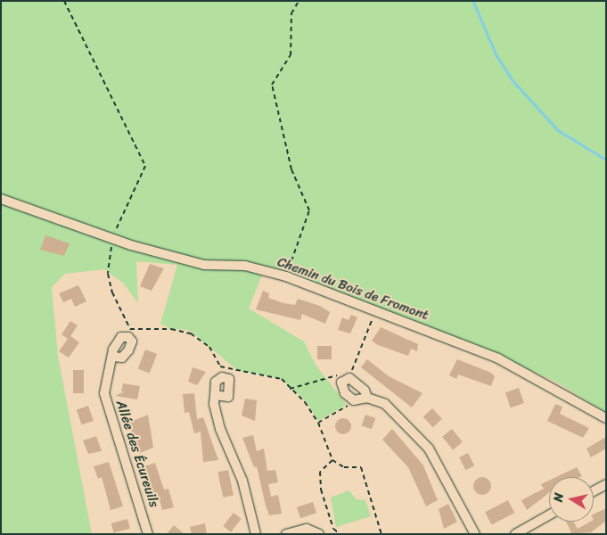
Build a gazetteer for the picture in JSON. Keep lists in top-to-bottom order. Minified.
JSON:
{"streets":{"street":["Chemin du Bois de Fromont","Allée des Écureuils"]},"north":"left"}
